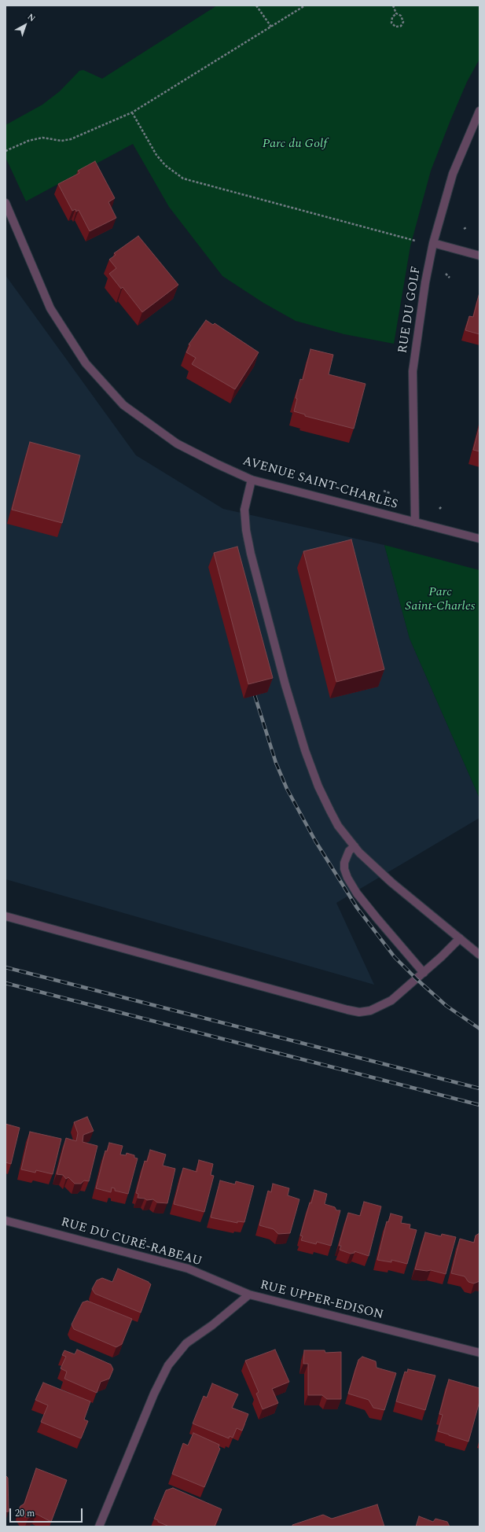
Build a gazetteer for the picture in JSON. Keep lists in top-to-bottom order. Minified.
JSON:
{"streets":{"street":["RUE DU GOLF","AVENUE SAINT-CHARLES","RUE DU CURÉ-RABEAU","RUE UPPER-EDISON"]},"crossings":[["RUE DU GOLF","AVENUE SAINT-CHARLES"],["RUE DU CURÉ-RABEAU","RUE UPPER-EDISON"]],"parks":["Parc du Golf","Parc Saint-Charles"],"scale_bar":"20 m","north":"top right"}
